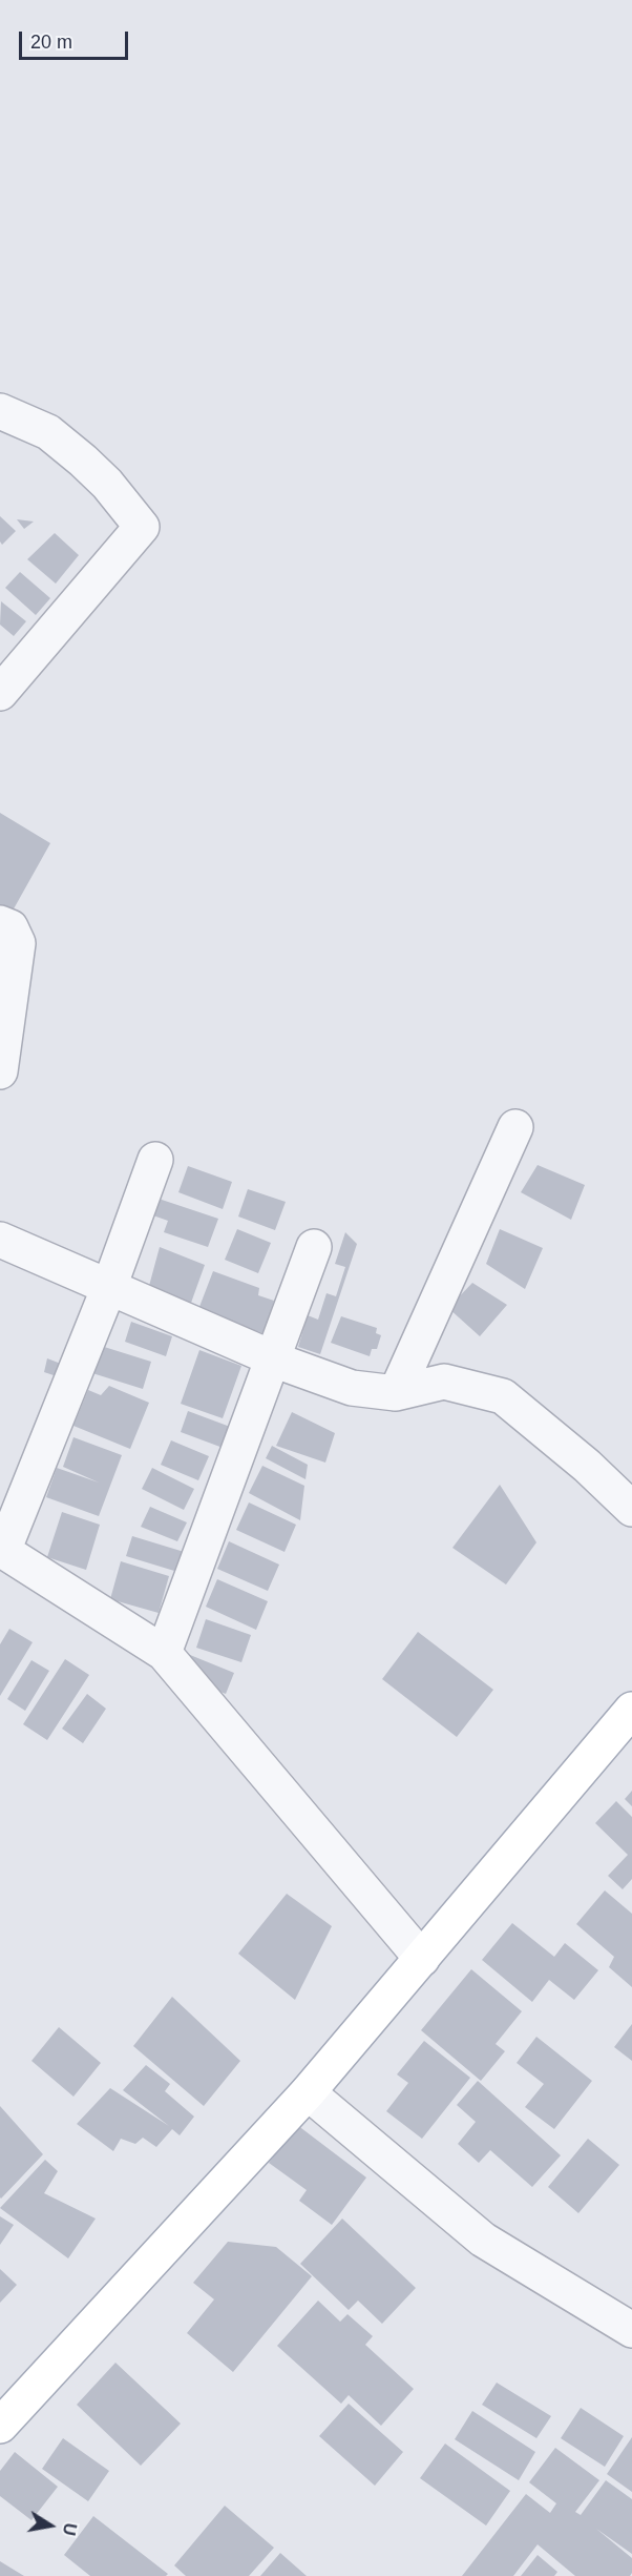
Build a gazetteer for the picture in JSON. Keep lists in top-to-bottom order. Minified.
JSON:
{"scale_bar":"20 m","north":"right"}
